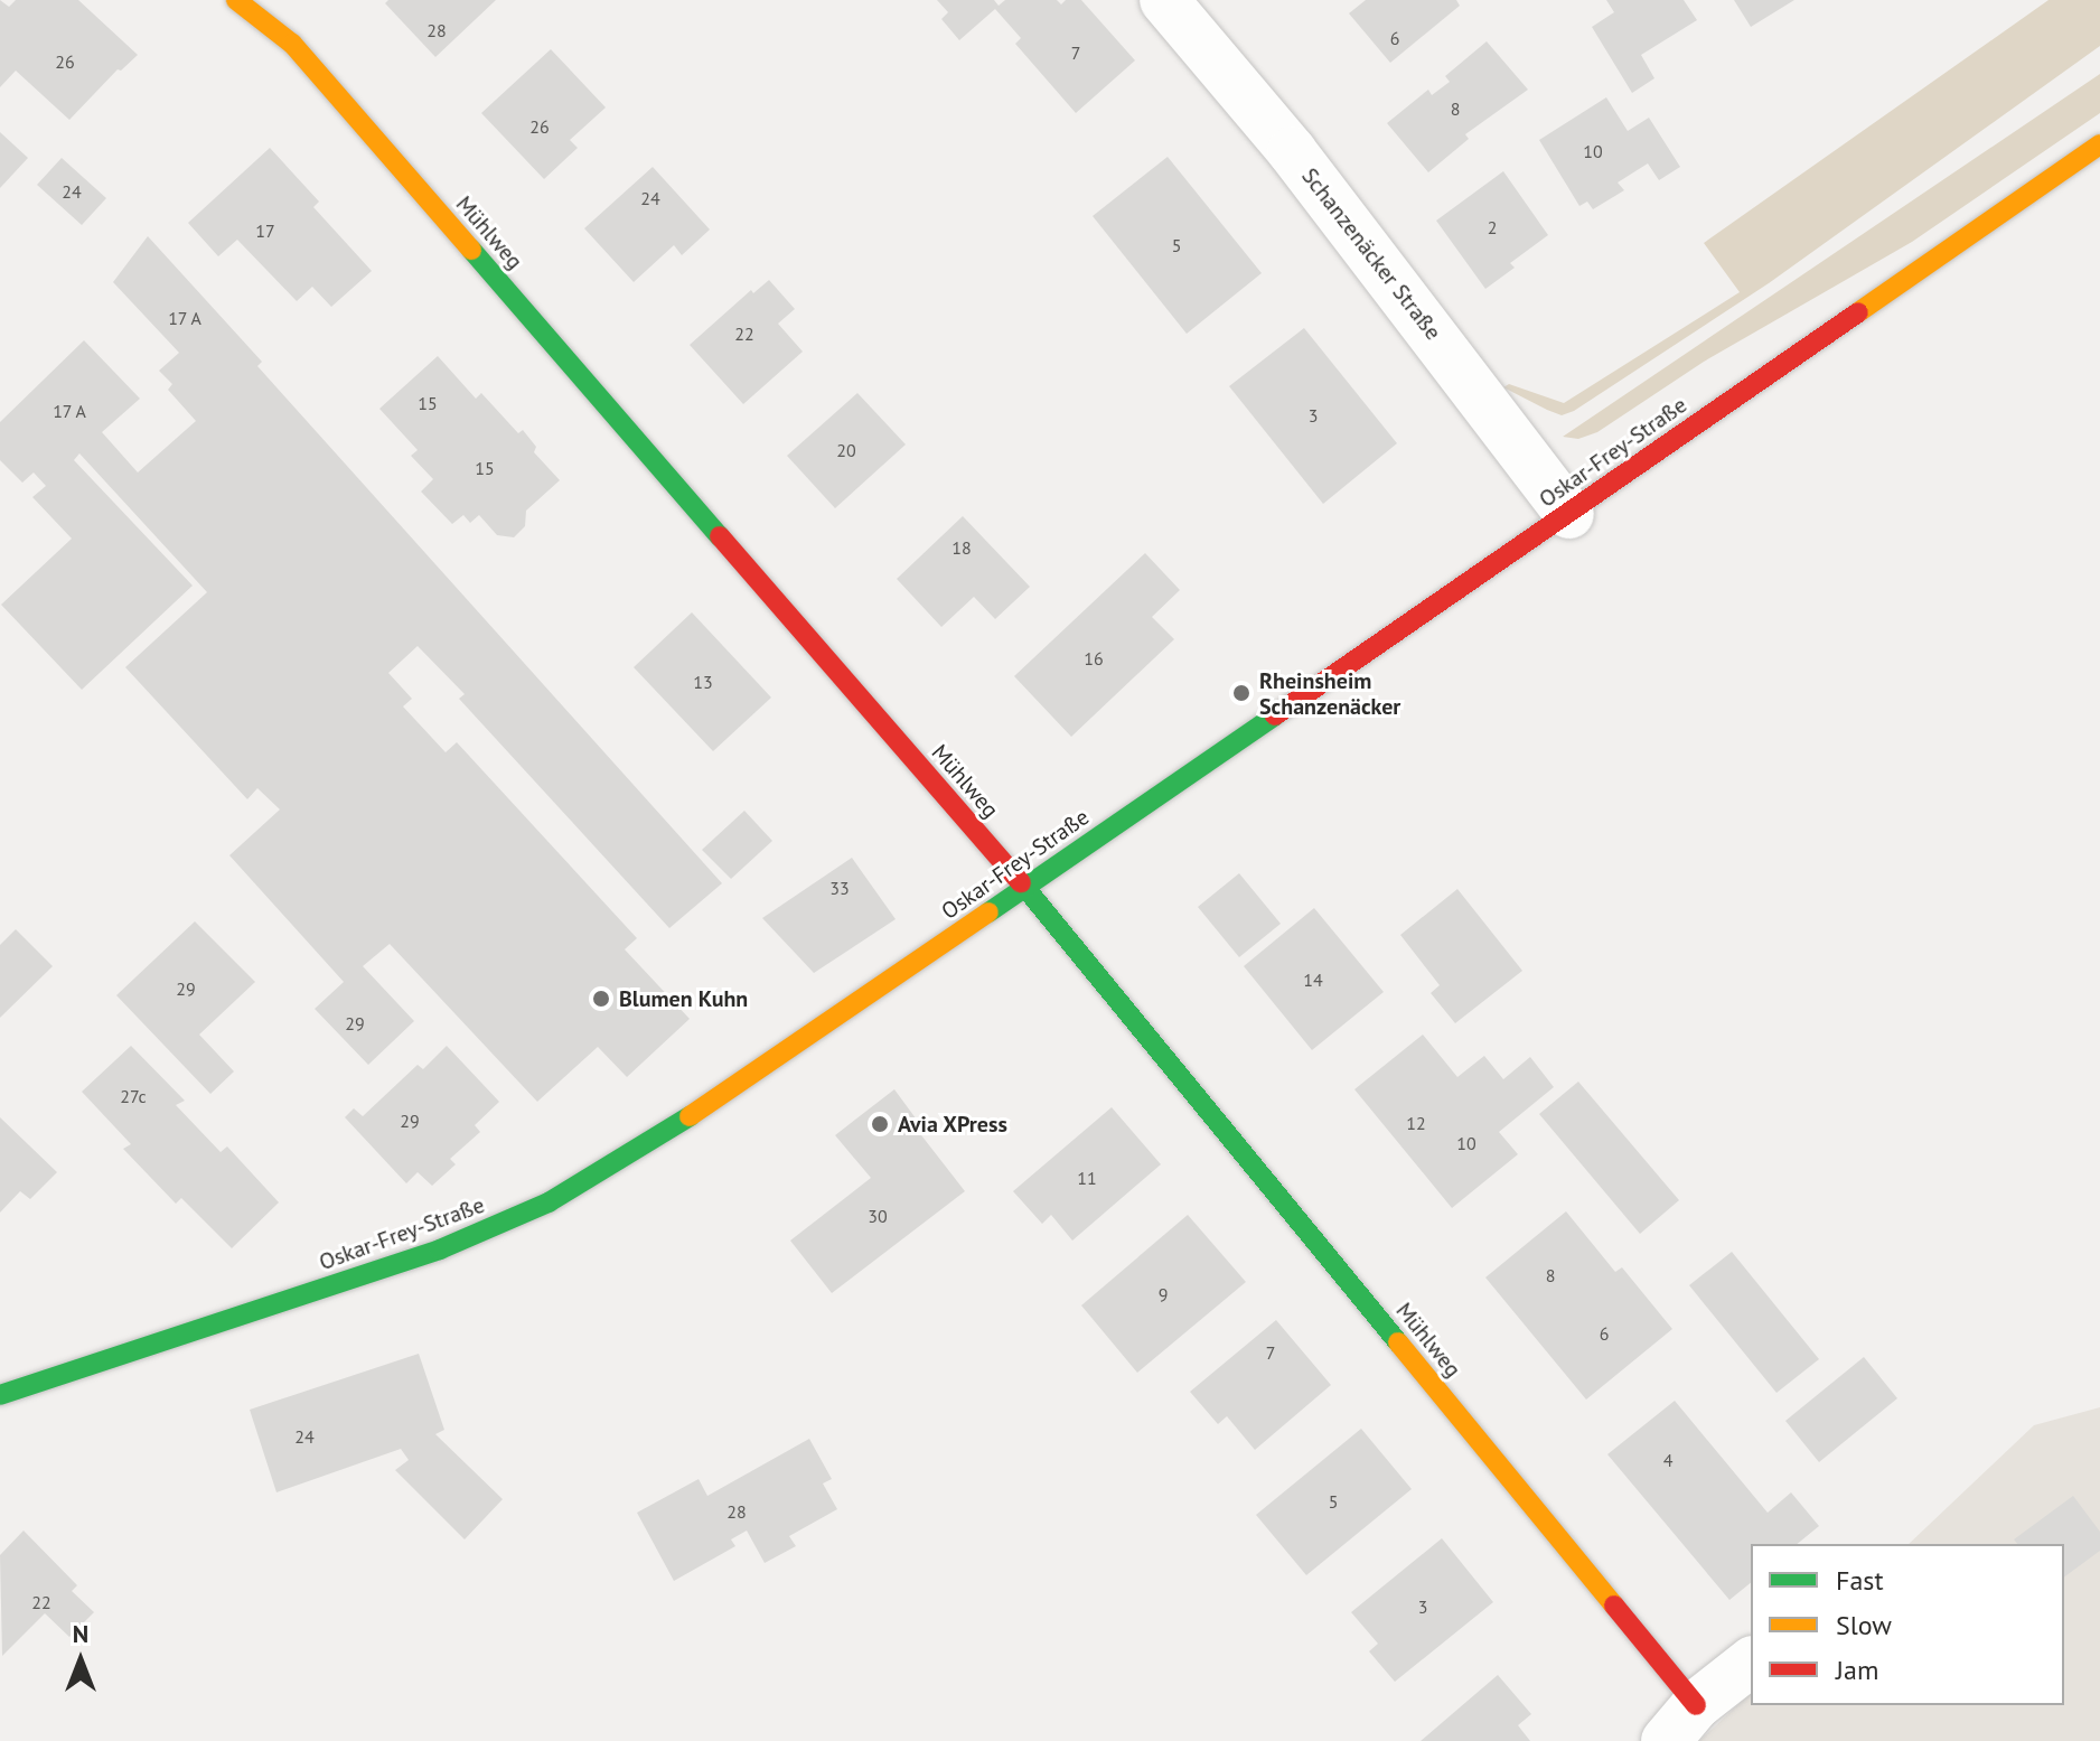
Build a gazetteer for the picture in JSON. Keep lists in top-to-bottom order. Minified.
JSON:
{"streets":{"street":["Mühlweg","Schanzenäcker Straße","Oskar-Frey-Straße"]},"crossings":[["Mühlweg","Oskar-Frey-Straße"],["Schanzenäcker Straße","Oskar-Frey-Straße"]],"places":["Rheinsheim Schanzenäcker","Blumen Kuhn","Avia XPress"],"house_numbers":["28","6","7","26","8","26","10","24","24","2","17","5","17 A","22","15","17 A","3","20","15","18","16","13","33","14","29","29","27c","29","12","10","11","30","8","9","6","7","24","4","5","28","22","3"],"legend":["Fast","Slow","Jam"],"north":"top"}
